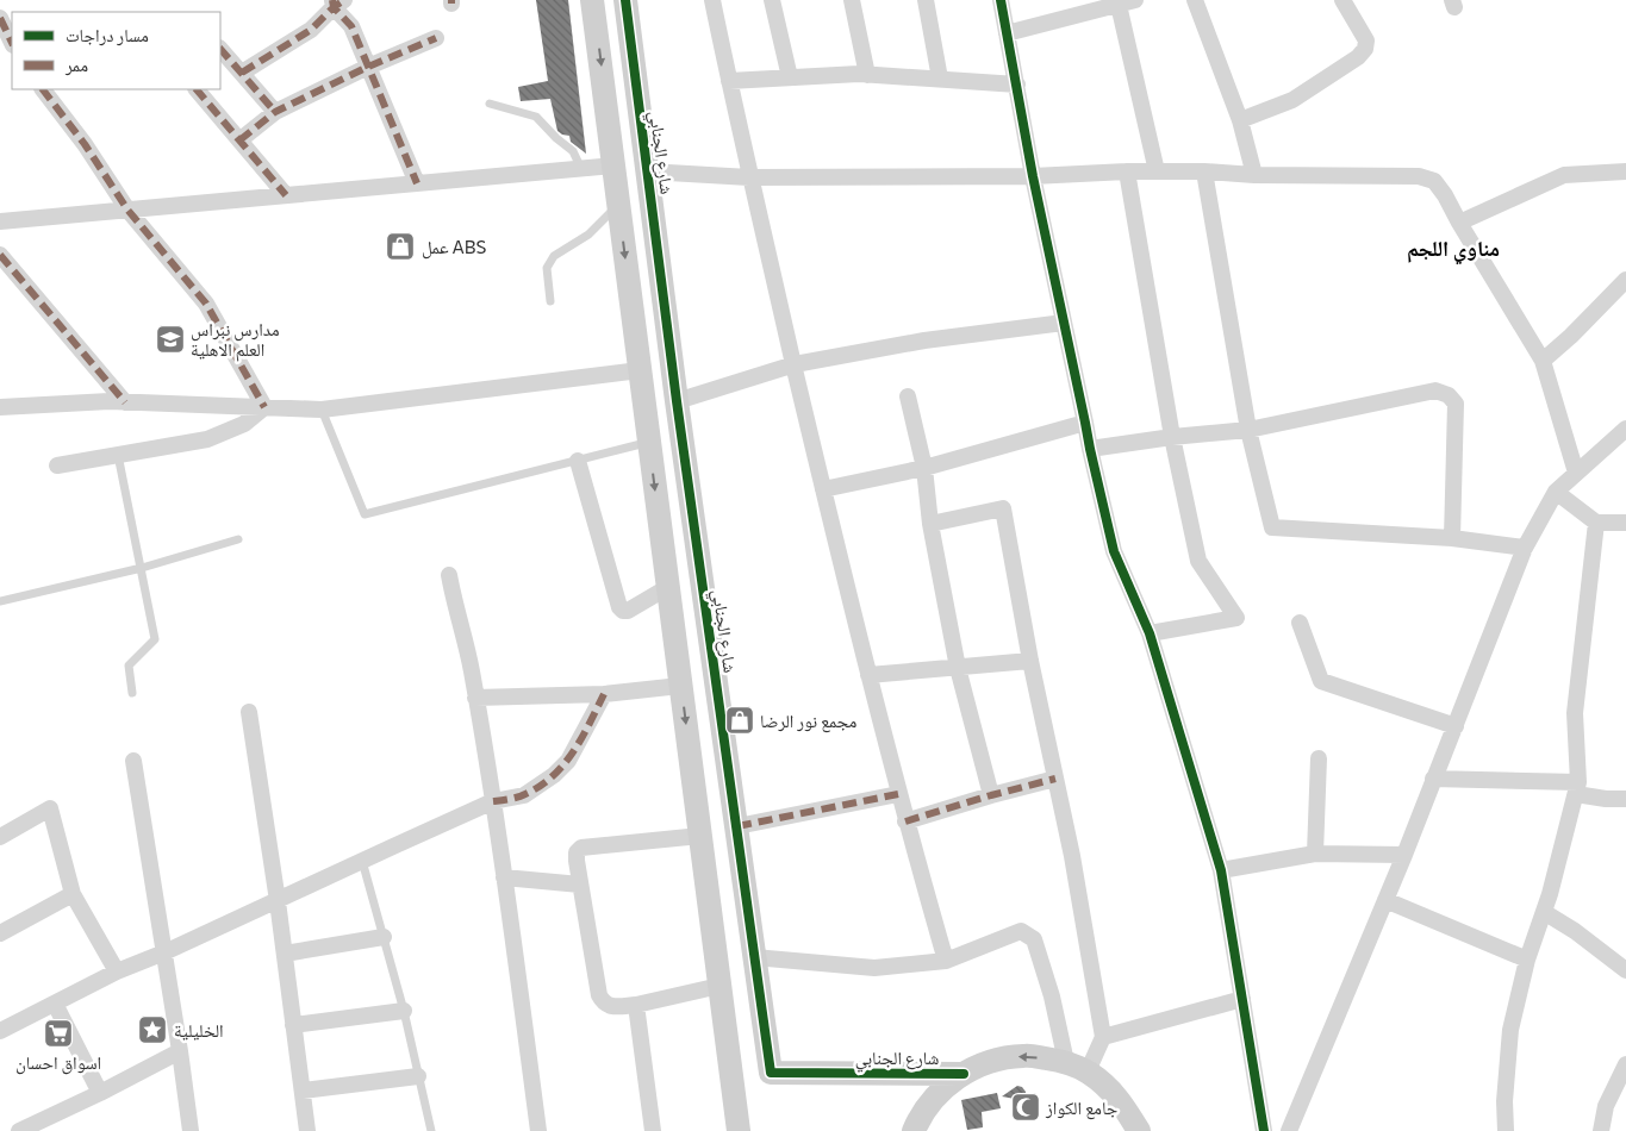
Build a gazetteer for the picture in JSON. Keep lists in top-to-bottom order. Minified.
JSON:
{"streets":{"street":["شارع الجنابي"]},"districts":["مناوي اللجم"],"places":{"shop":["عمل ABS","مجمع نور الرضا"],"school or university":["مدارس نبراس العلم الاهلية"],"place":["الخليلية"],"supermarket":["اسواق احسان"],"mosque":["جامع الكواز"]},"legend":["مسار دراجات","ممر"]}
